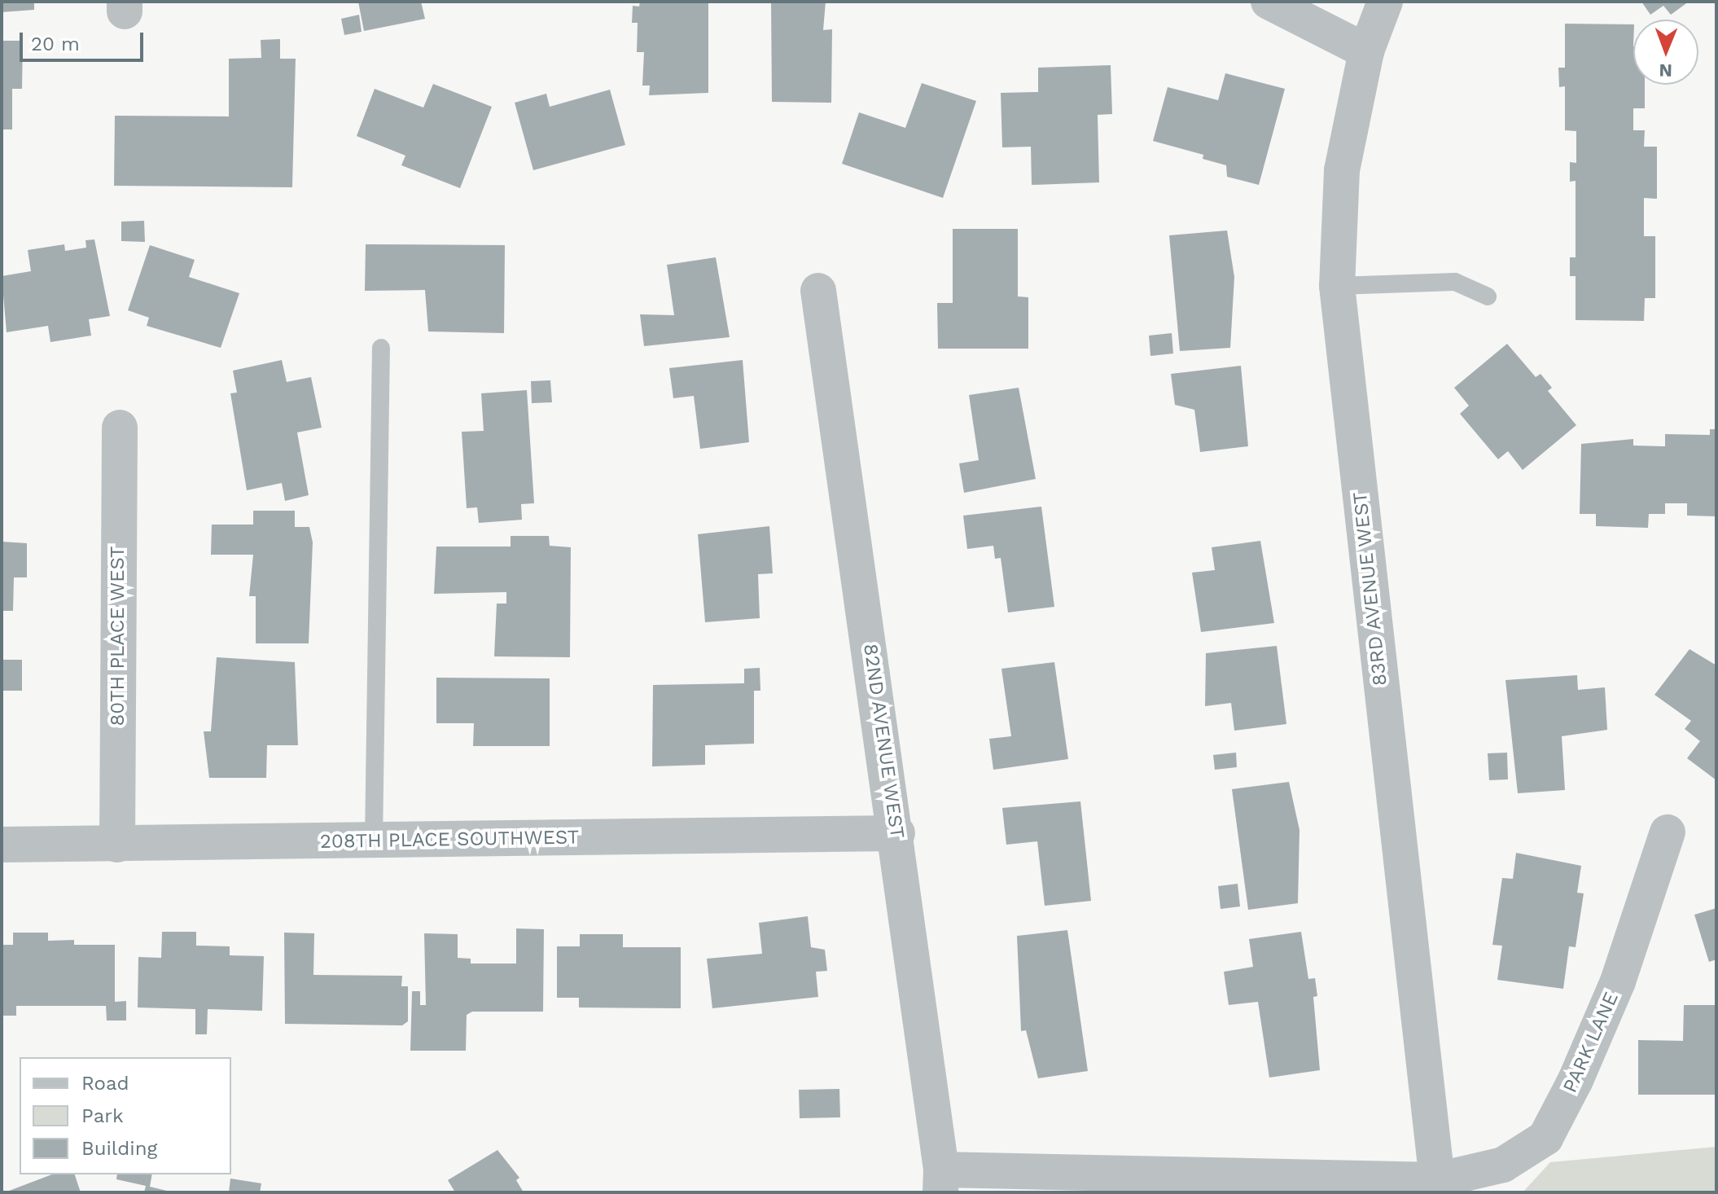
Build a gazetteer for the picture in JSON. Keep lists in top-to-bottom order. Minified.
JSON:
{"streets":{"street":["83RD AVENUE WEST","80TH PLACE WEST","82ND AVENUE WEST","208TH PLACE SOUTHWEST","PARK LANE"]},"crossings":[["83RD AVENUE WEST","PARK LANE"],["80TH PLACE WEST","208TH PLACE SOUTHWEST"],["82ND AVENUE WEST","208TH PLACE SOUTHWEST"],["82ND AVENUE WEST","PARK LANE"]],"legend":["Road","Park","Building"],"scale_bar":"20 m","north":"bottom"}
